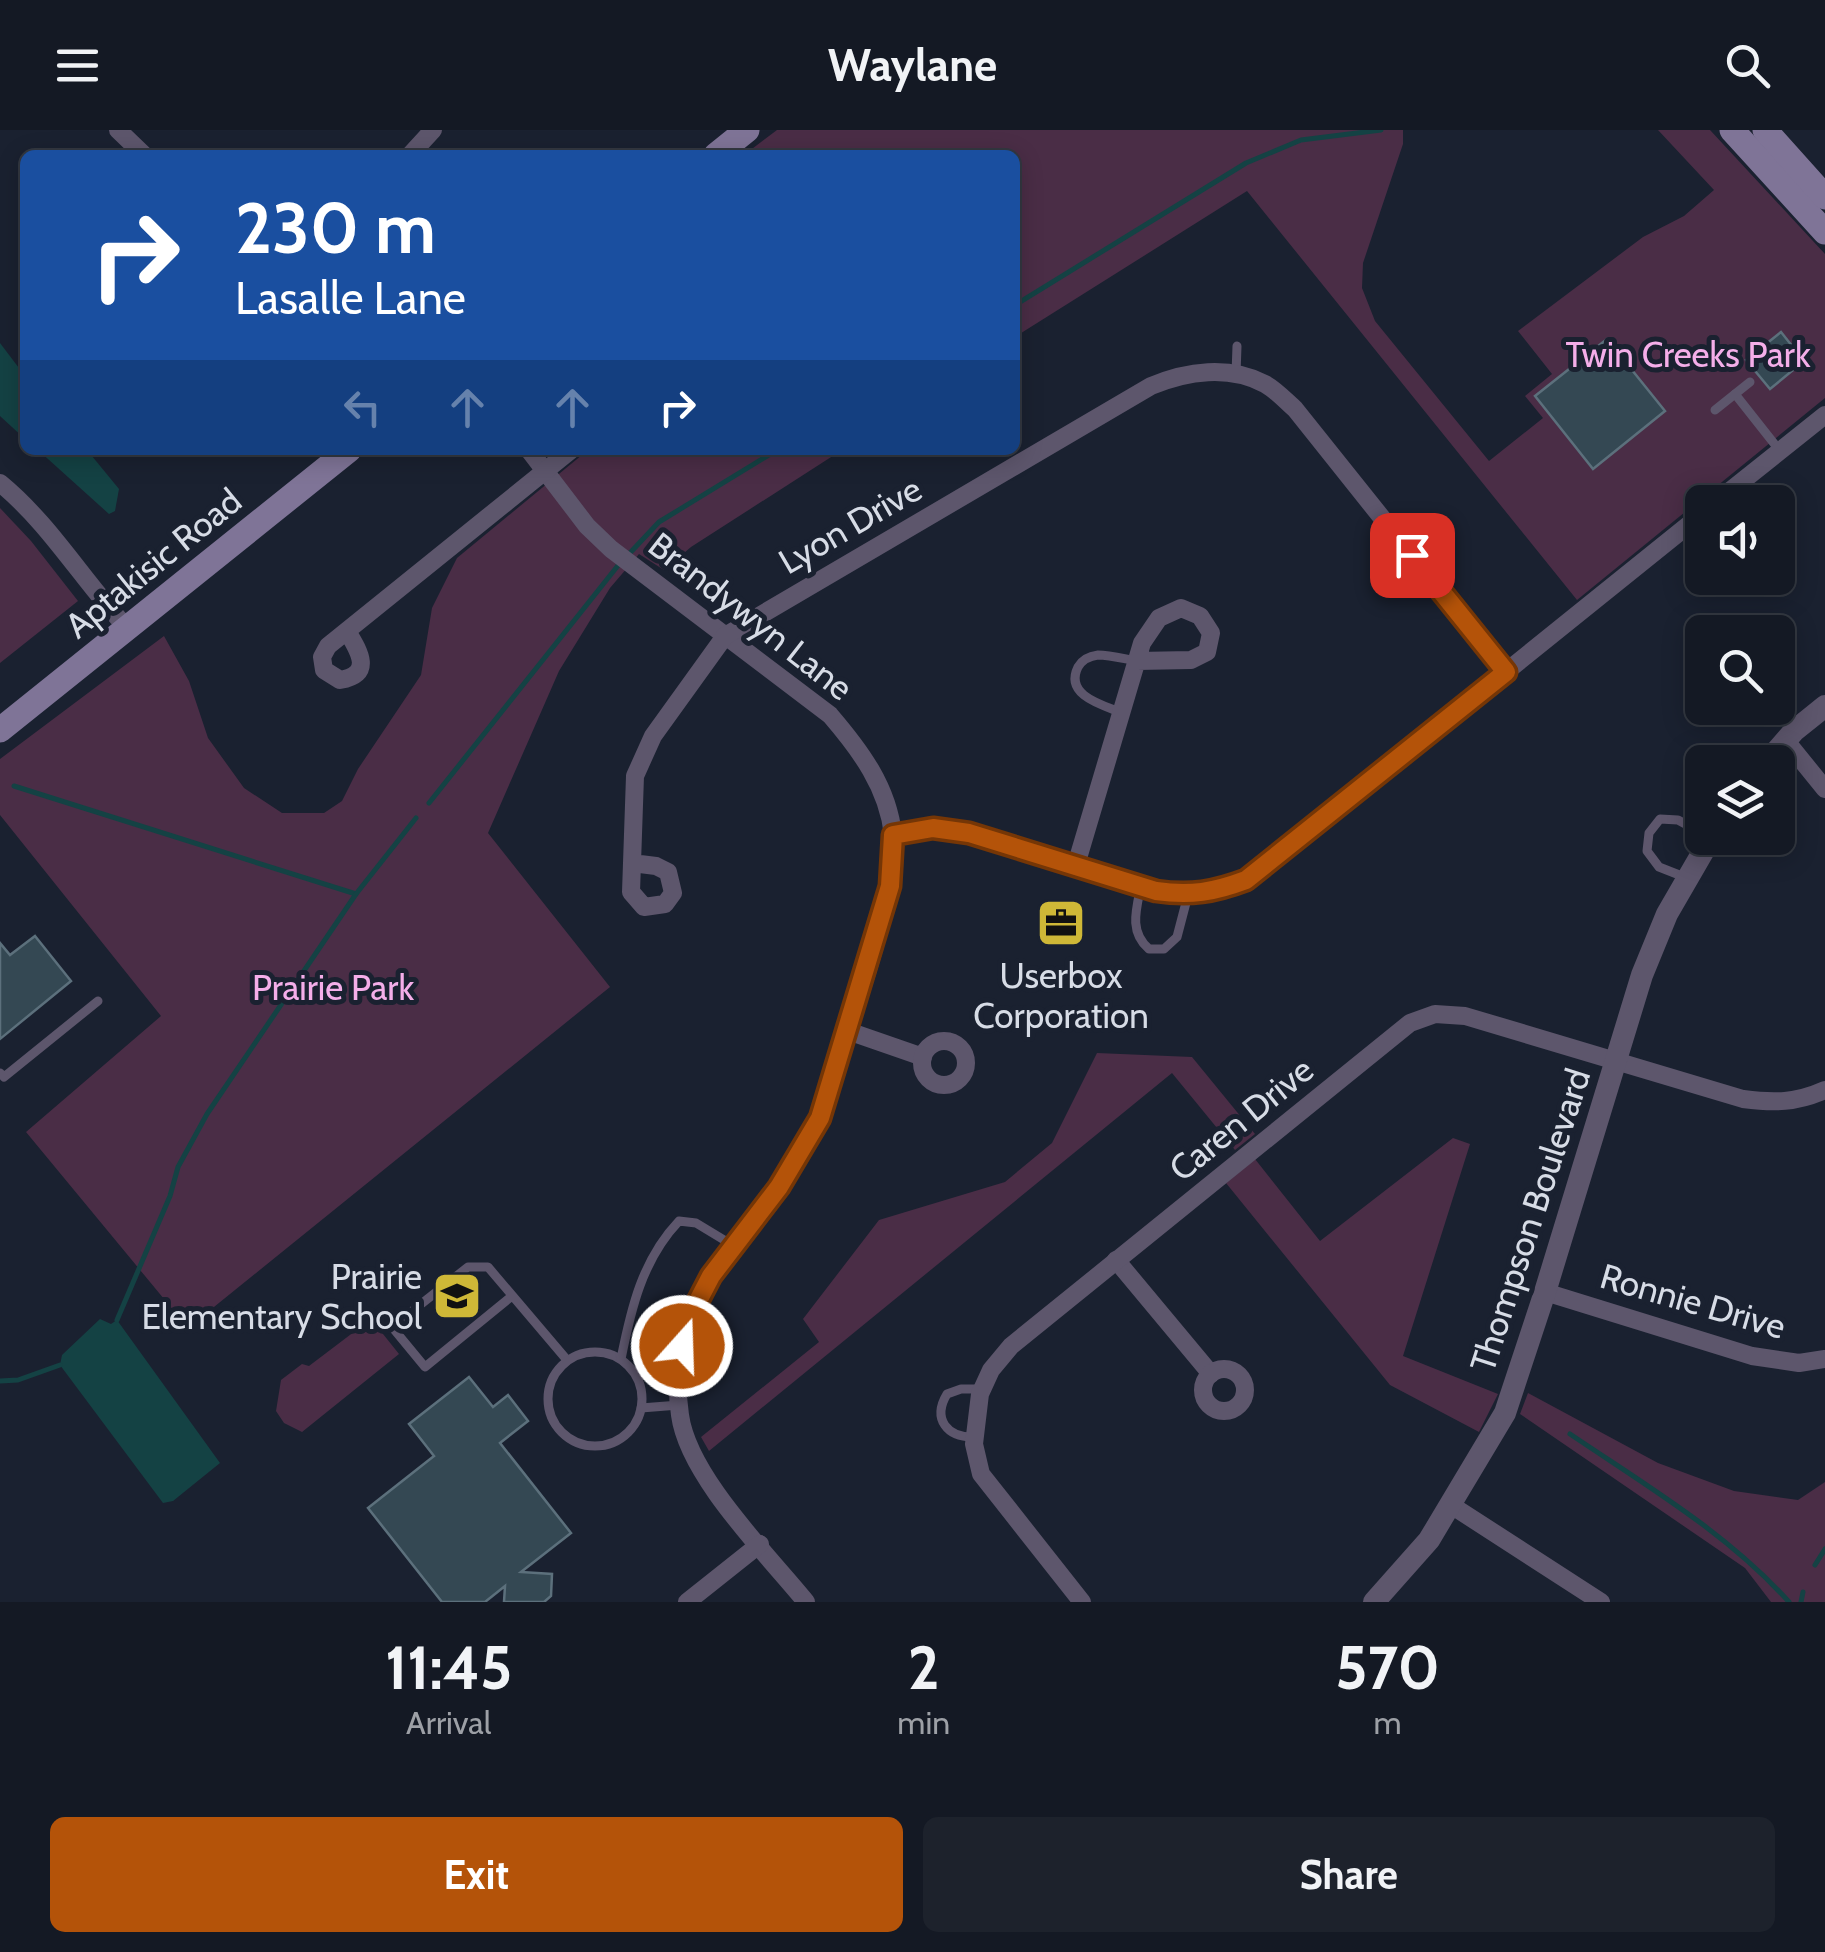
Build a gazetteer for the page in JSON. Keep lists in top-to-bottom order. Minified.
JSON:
{"streets":{"main road":["Aptakisic Road"],"street":["Lyon Drive","Brandywyn Lane","Caren Drive","Thompson Boulevard","Ronnie Drive"]},"crossings":[["Lyon Drive","Brandywyn Lane"],["Caren Drive","Thompson Boulevard"],["Thompson Boulevard","Ronnie Drive"]],"parks":["Twin Creeks Park","Prairie Park"],"places":{"office":["Userbox Corporation"],"school or university":["Prairie Elementary School"]},"page":{"header":"Waylane","turn":["230 m","Lasalle Lane"],"eta":["11:45","Arrival","2","min","570","m"],"buttons":["Exit","Share"]}}
